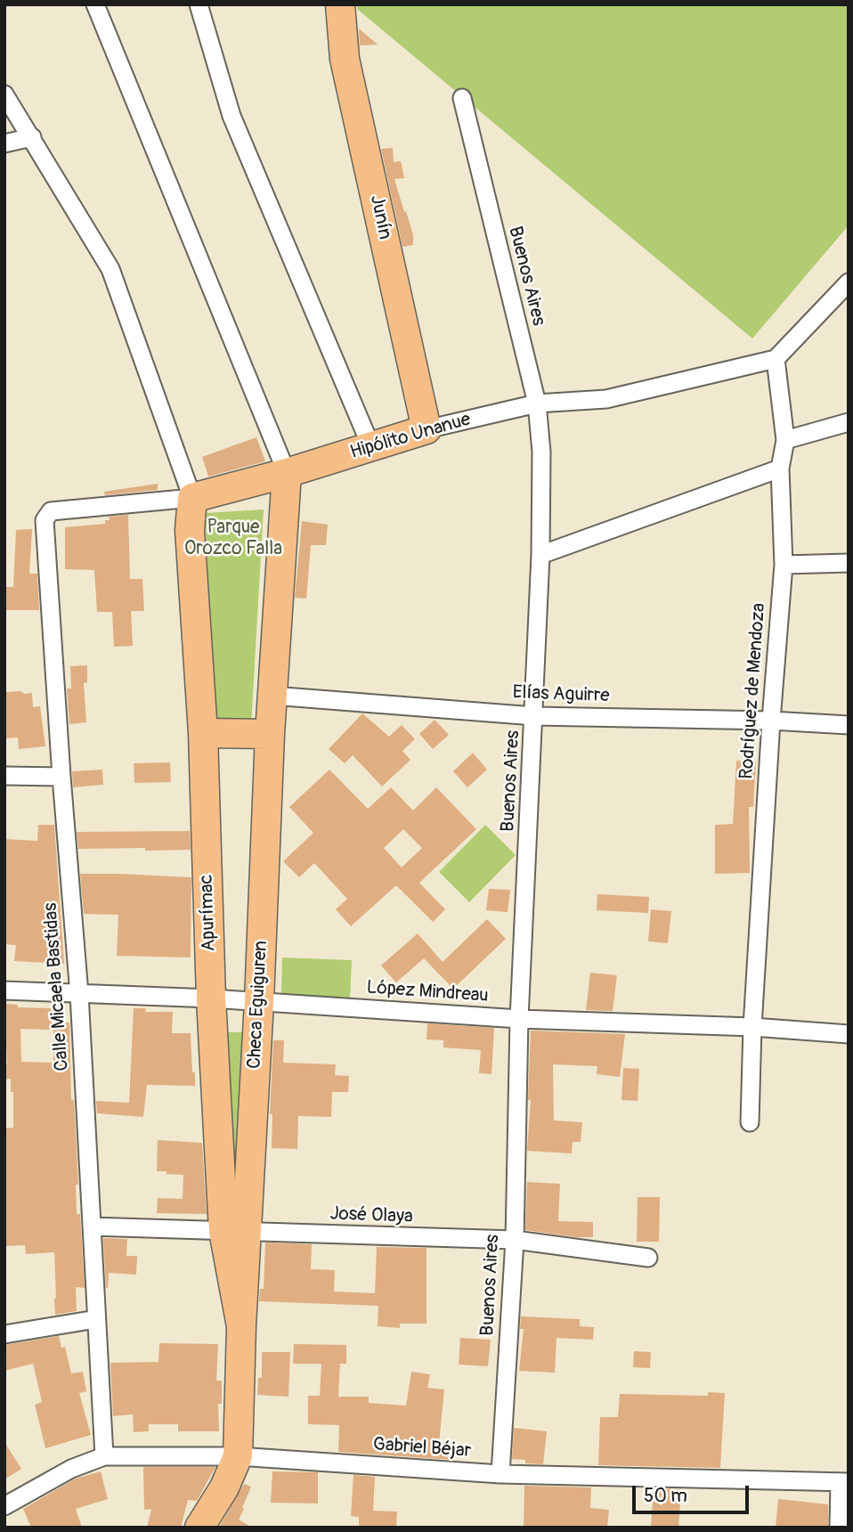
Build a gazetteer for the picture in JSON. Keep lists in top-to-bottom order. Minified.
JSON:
{"streets":{"main road":["Junín","Hipólito Unanue","Apurímac","Checa Eguiguren"],"street":["Buenos Aires","Rodríguez de Mendoza","Elías Aguirre","Calle Micaela Bastidas","López Mindreau","José Olaya","Gabriel Béjar"]},"crossings":[["Junín","Hipólito Unanue"],["Buenos Aires","Hipólito Unanue"],["Buenos Aires","Elías Aguirre"],["Buenos Aires","López Mindreau"],["Buenos Aires","José Olaya"],["Buenos Aires","Gabriel Béjar"],["Hipólito Unanue","Rodríguez de Mendoza"],["Hipólito Unanue","Apurímac"],["Hipólito Unanue","Calle Micaela Bastidas"],["Hipólito Unanue","Checa Eguiguren"],["Rodríguez de Mendoza","Elías Aguirre"],["Rodríguez de Mendoza","López Mindreau"],["Elías Aguirre","Checa Eguiguren"],["Apurímac","López Mindreau"],["Apurímac","Checa Eguiguren"],["Apurímac","José Olaya"],["Calle Micaela Bastidas","López Mindreau"],["Calle Micaela Bastidas","José Olaya"],["Calle Micaela Bastidas","Gabriel Béjar"],["López Mindreau","Checa Eguiguren"],["Checa Eguiguren","José Olaya"],["Checa Eguiguren","Gabriel Béjar"]],"parks":["Parque Orozco Falla"],"scale_bar":"50 m"}
